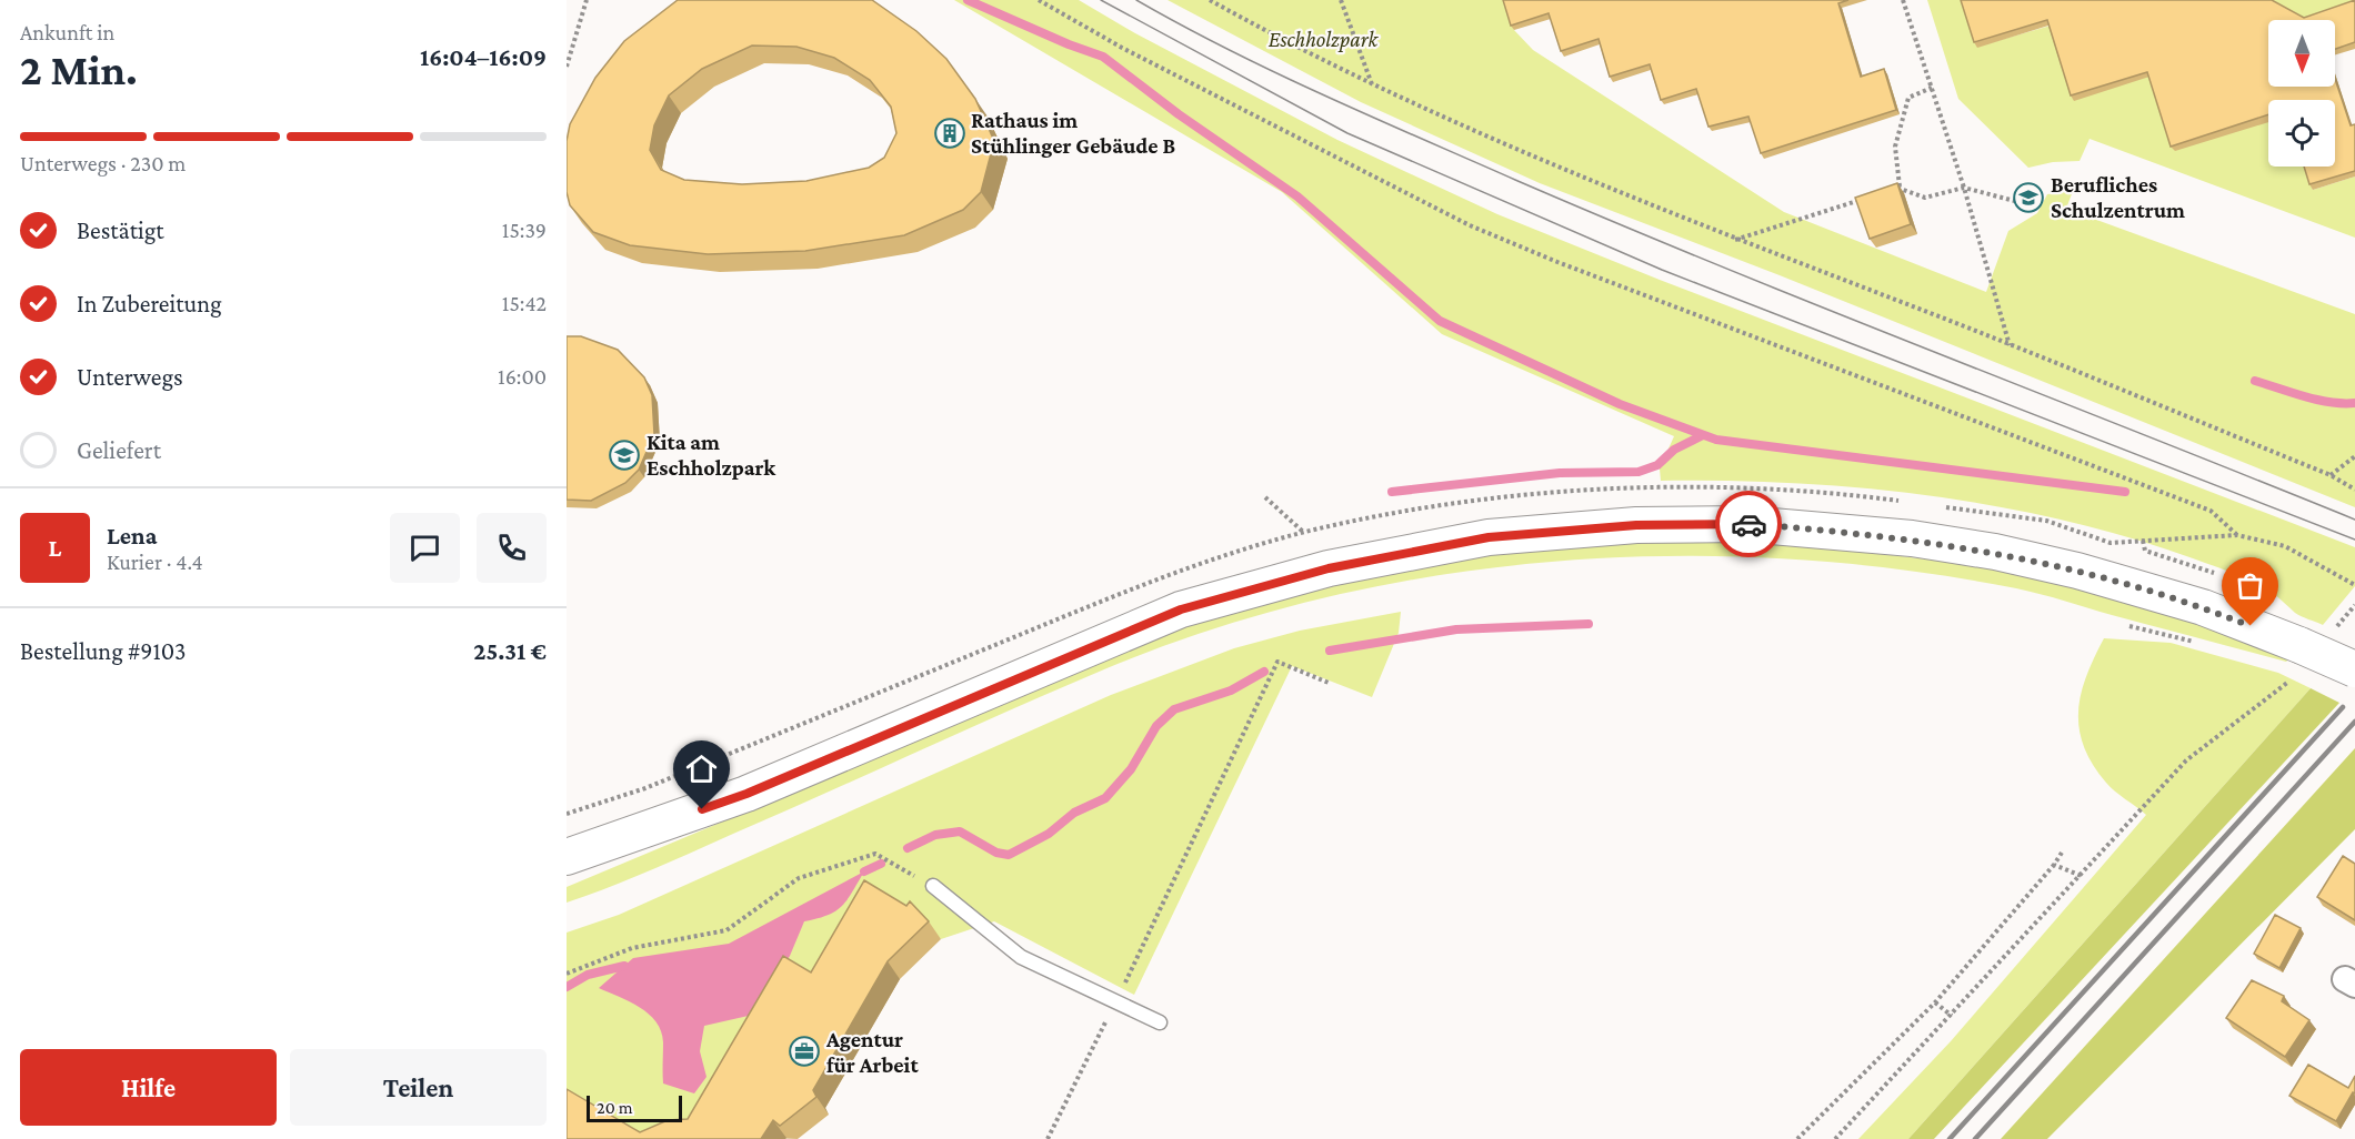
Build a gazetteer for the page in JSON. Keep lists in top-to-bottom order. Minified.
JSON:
{"parks":["Eschholzpark"],"places":{"building":["Rathaus im Stühlinger Gebäude B"],"school or university":["Berufliches Schulzentrum","Kita am Eschholzpark"],"office":["Agentur für Arbeit"]},"scale_bar":"20 m","north":"bottom","page":{"heading":["2 Min.","Ankunft in","16:04–16:09"],"panel":["Lena","Kurier · 4.4","Bestellung #9103","25.31 €"],"bar":"Unterwegs · 230 m","list":[["Bestätigt","15:39"],["In Zubereitung","15:42"],["Unterwegs","16:00"],"Geliefert"],"round":"L","buttons":["Hilfe","Teilen"],"scale":"20 m"}}
